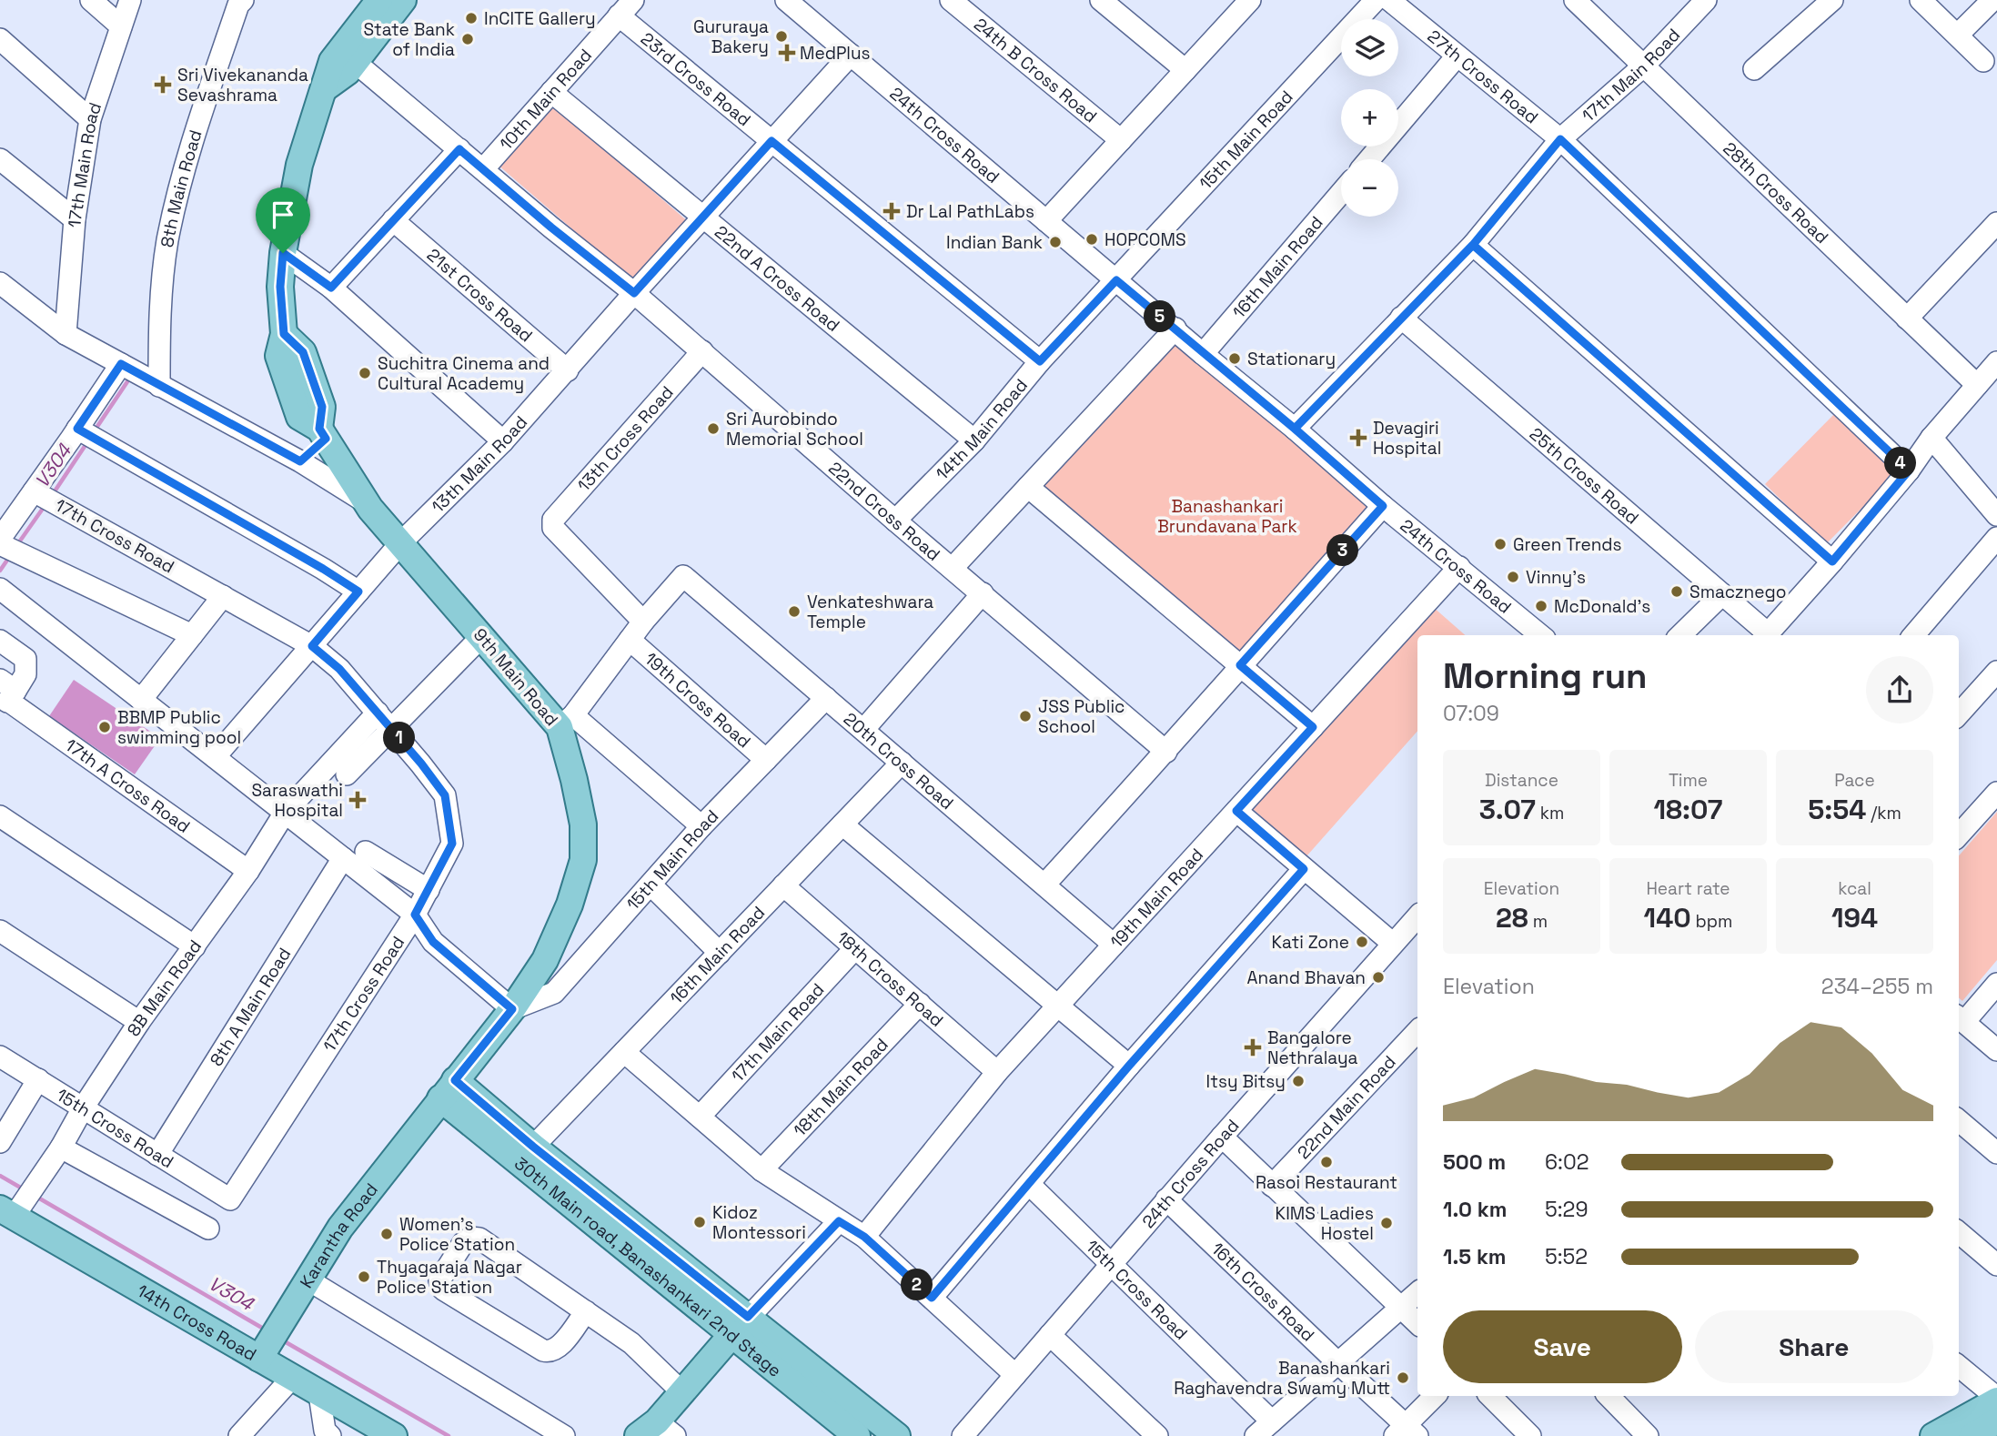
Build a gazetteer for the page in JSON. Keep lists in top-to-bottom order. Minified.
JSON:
{"streets":{"main road":["9th Main Road","Karantha Road","30th Main road, Banashankari 2nd Stage","14th Cross Road"],"street":["24th B Cross Road","17th Main Road","27th Cross Road","23rd Cross Road","10th Main Road","24th Cross Road","15th Main Road","8th Main Road","28th Cross Road","16th Main Road","22nd A Cross Road","21st Cross Road","14th Main Road","13th Cross Road","13th Main Road","25th Cross Road","22nd Cross Road","17th Cross Road","19th Cross Road","20th Cross Road","17th A Cross Road","19th Main Road","18th Cross Road","8B Main Road","8th A Main Road","18th Main Road","22nd Main Road","15th Cross Road","16th Cross Road"]},"crossings":[["17th Main Road","27th Cross Road"],["17th Main Road","24th Cross Road"],["17th Main Road","28th Cross Road"],["17th Main Road","25th Cross Road"],["17th Main Road","18th Cross Road"],["23rd Cross Road","10th Main Road"],["23rd Cross Road","14th Main Road"],["23rd Cross Road","13th Main Road"],["10th Main Road","22nd A Cross Road"],["10th Main Road","22nd Cross Road"],["24th Cross Road","15th Main Road"],["24th Cross Road","16th Main Road"],["24th Cross Road","14th Main Road"],["24th Cross Road","13th Main Road"],["24th Cross Road","19th Main Road"],["24th Cross Road","15th Cross Road"],["24th Cross Road","16th Cross Road"],["15th Main Road","14th Main Road"],["15th Main Road","9th Main Road"],["15th Main Road","19th Cross Road"],["15th Main Road","20th Cross Road"],["16th Main Road","20th Cross Road"],["16th Main Road","18th Cross Road"],["16th Main Road","30th Main road, Banashankari 2nd Stage"],["22nd A Cross Road","14th Main Road"],["22nd A Cross Road","13th Main Road"],["21st Cross Road","13th Main Road"],["14th Main Road","22nd Cross Road"],["13th Cross Road","22nd Cross Road"],["13th Cross Road","20th Cross Road"],["13th Main Road","22nd Cross Road"],["13th Main Road","17th Cross Road"],["13th Main Road","9th Main Road"],["22nd Cross Road","9th Main Road"],["17th Cross Road","8B Main Road"],["17th Cross Road","15th Cross Road"],["9th Main Road","Karantha Road"],["9th Main Road","30th Main road, Banashankari 2nd Stage"],["20th Cross Road","19th Main Road"],["17th A Cross Road","8B Main Road"],["19th Main Road","18th Cross Road"],["18th Cross Road","18th Main Road"],["8B Main Road","15th Cross Road"],["8B Main Road","14th Cross Road"],["8th A Main Road","15th Cross Road"],["Karantha Road","14th Cross Road"]],"water":["V304"],"parks":["Banashankari Brundavana Park"],"places":{"other":["InCITE Gallery","Gururaya Bakery","State Bank of India","HOPCOMS","Indian Bank","Stationary","Suchitra Cinema and Cultural Academy","Sri Aurobindo Memorial School","Green Trends","Vinny's","Smacznego","McDonald's","Venkateshwara Temple","JSS Public School","BBMP Public swimming pool","Kati Zone","Anand Bhavan","Itsy Bitsy","Rasoi Restaurant","Kidoz Montessori","KIMS Ladies Hostel","Women's Police Station","Thyagaraja Nagar Police Station","Banashankari Raghavendra Swamy Mutt"],"health":["MedPlus","Sri Vivekananda Sevashrama","Dr Lal PathLabs","Devagiri Hospital","Saraswathi Hospital","Bangalore Nethralaya"]},"page":{"map_buttons":["+","−"],"pins":["5","4","3","1","2"],"heading":["Morning run","07:09"],"stats":[["Distance","3.07 km"],["Time","18:07"],["Pace","5:54 /km"],["Elevation","28 m"],["Heart rate","140 bpm"],["kcal","194"]],"chart":["Elevation","234–255 m"],"list":[{"name":"500 m","note":"6:02"},{"name":"1.0 km","note":"5:29"},{"name":"1.5 km","note":"5:52"}],"buttons":["Save","Share"]}}
